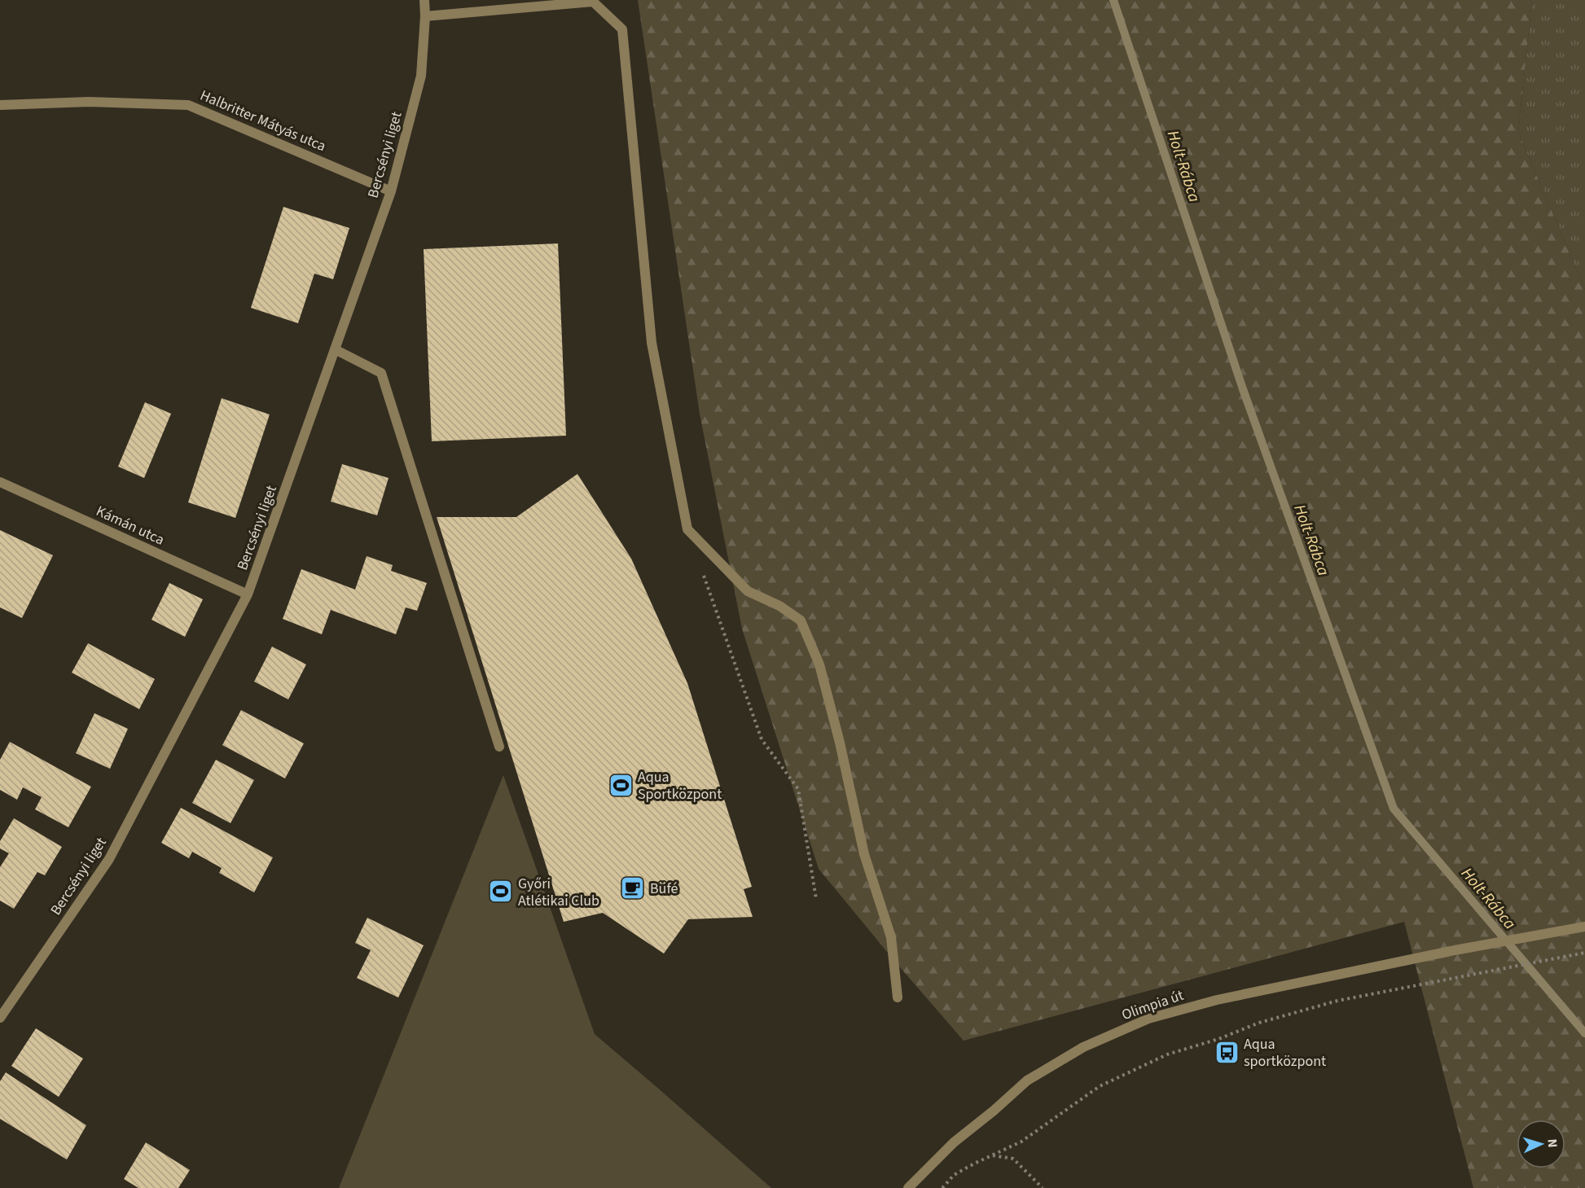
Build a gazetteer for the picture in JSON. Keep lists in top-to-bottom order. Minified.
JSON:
{"streets":{"street":["Halbritter Mátyás utca","Bercsényi liget","Kámán utca","Olimpia út"]},"crossings":[["Halbritter Mátyás utca","Bercsényi liget"],["Bercsényi liget","Kámán utca"]],"water":["Holt-Rábca"],"places":{"sports":["Aqua Sportközpont","Győri Atlétikai Club"],"cafe":["Büfé"],"bus stop":["Aqua sportközpont"]},"north":"right"}
